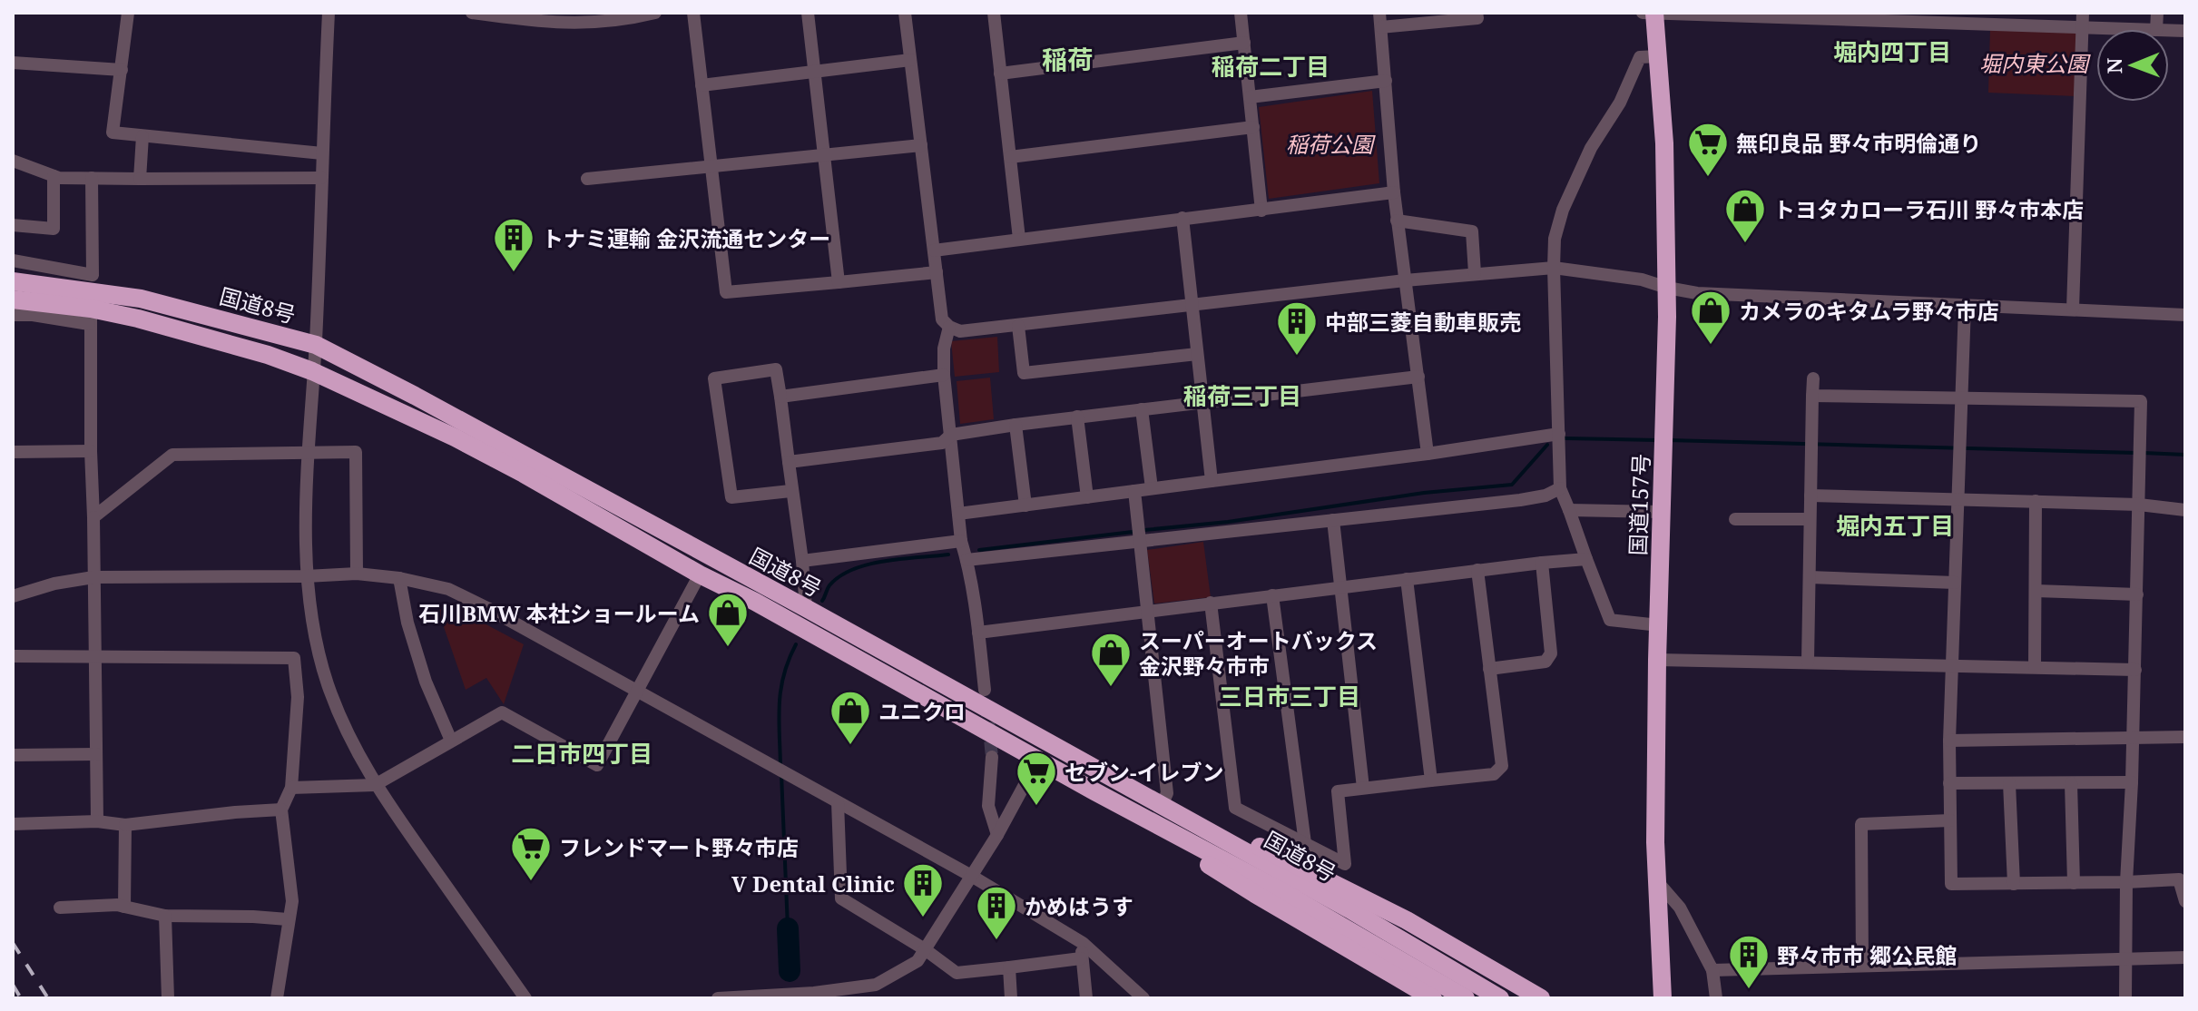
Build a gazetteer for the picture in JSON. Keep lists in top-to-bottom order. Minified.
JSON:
{"streets":{"highway":["国道8号","国道157号"]},"districts":["堀内四丁目","稲荷","稲荷二丁目","稲荷三丁目","堀内五丁目","三日市三丁目","二日市四丁目"],"parks":["堀内東公園","稲荷公園"],"places":{"supermarket":["無印良品 野々市明倫通り","セブン-イレブン","フレンドマート野々市店"],"shop":["トヨタカローラ石川 野々市本店","カメラのキタムラ野々市店","石川BMW 本社ショールーム","スーパーオートバックス 金沢野々市市","ユニクロ"],"building":["トナミ運輸 金沢流通センター","中部三菱自動車販売","V Dental Clinic","かめはうす","野々市市 郷公民館"]},"north":"left"}
